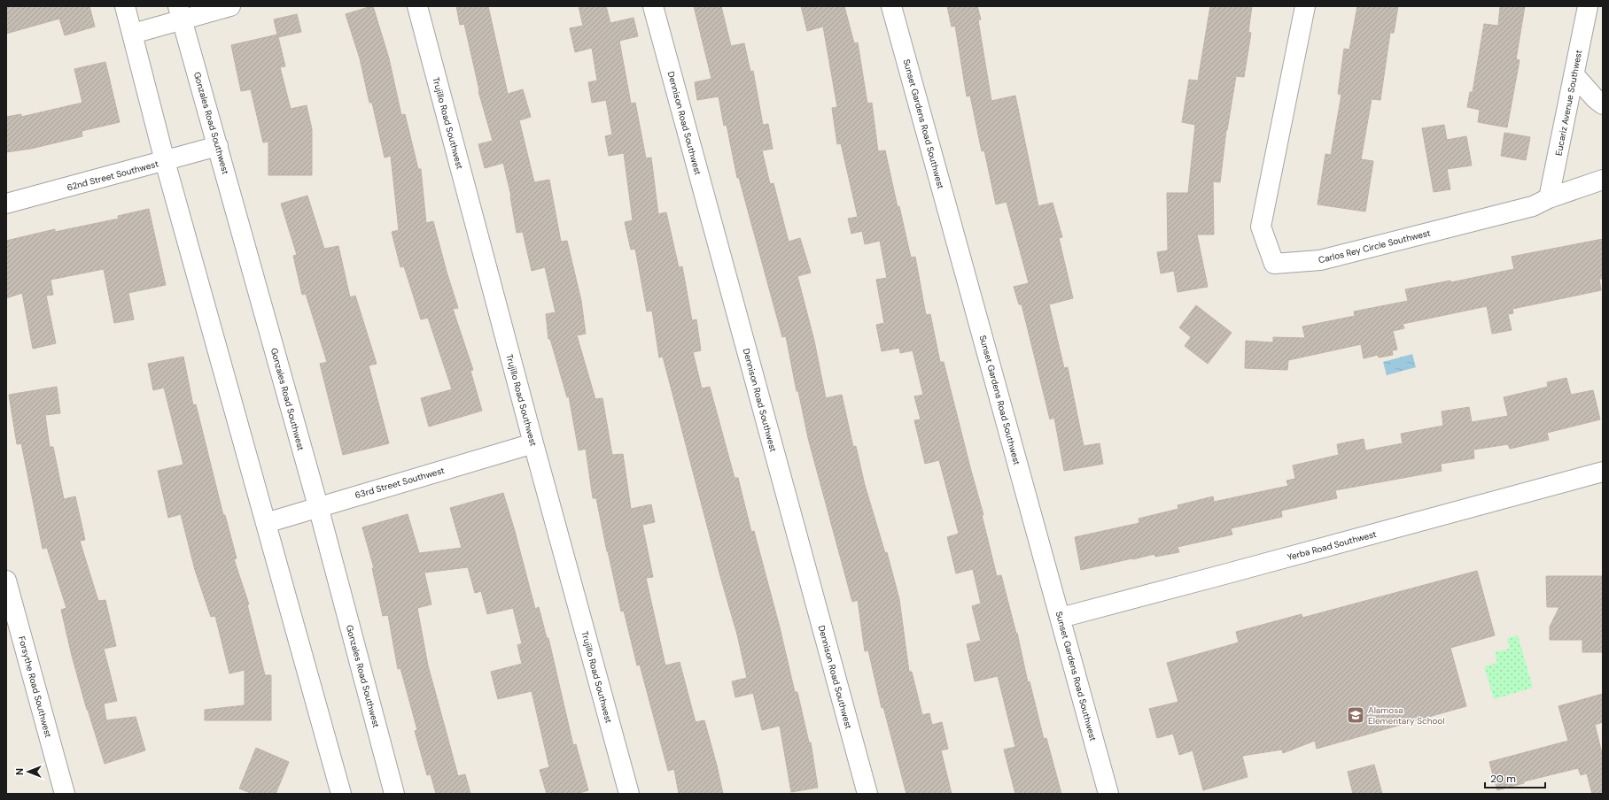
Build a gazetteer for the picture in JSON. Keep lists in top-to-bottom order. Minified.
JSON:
{"streets":{"street":["Eucariz Avenue Southwest","Gonzales Road Southwest","Trujillo Road Southwest","Dennison Road Southwest","Sunset Gardens Road Southwest","62nd Street Southwest","Carlos Rey Circle Southwest","63rd Street Southwest","Yerba Road Southwest","Forsythe Road Southwest"]},"crossings":[["Eucariz Avenue Southwest","Carlos Rey Circle Southwest"],["Gonzales Road Southwest","62nd Street Southwest"],["Gonzales Road Southwest","63rd Street Southwest"],["Trujillo Road Southwest","63rd Street Southwest"],["Sunset Gardens Road Southwest","Yerba Road Southwest"]],"places":{"school or university":["Alamosa Elementary School"]},"scale_bar":"20 m","north":"left"}
